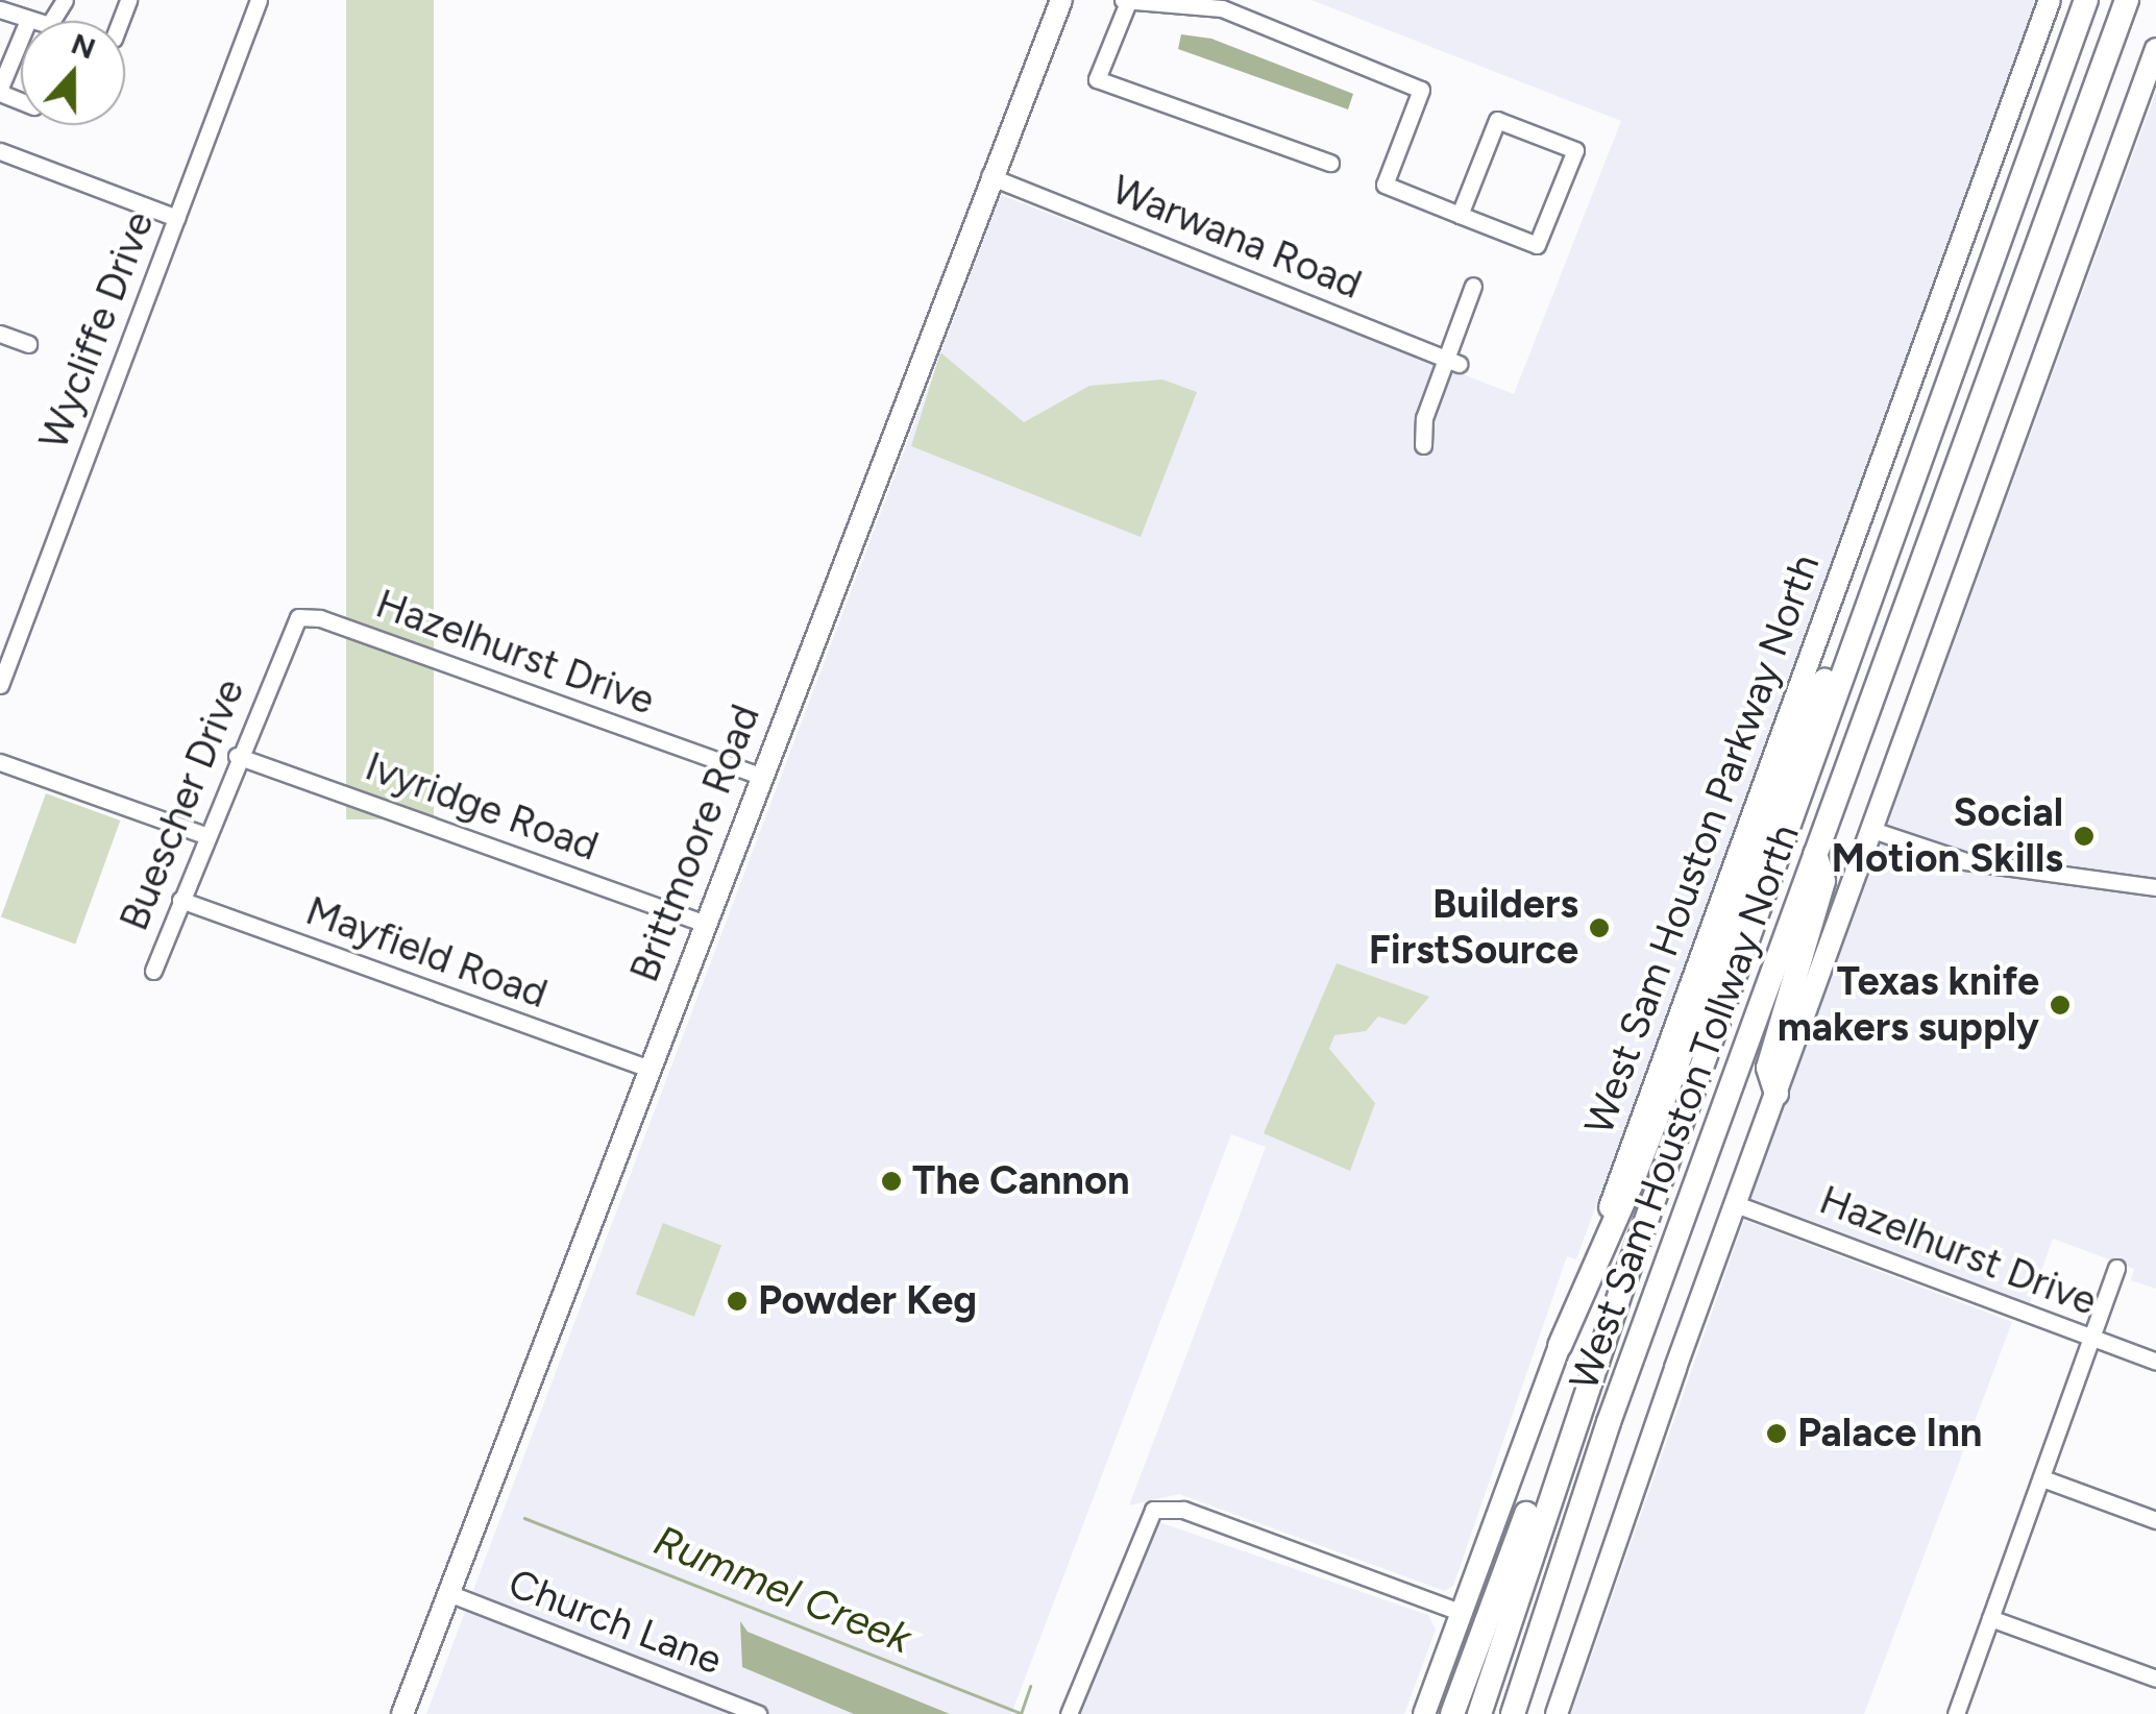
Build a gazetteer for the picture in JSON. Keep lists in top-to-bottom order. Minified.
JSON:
{"streets":{"highway":["West Sam Houston Tollway North"],"main road":["Brittmoore Road","West Sam Houston Parkway North"],"street":["Warwana Road","Wycliffe Drive","Hazelhurst Drive","Buescher Drive","Ivyridge Road","Mayfield Road","Church Lane"]},"crossings":[["Warwana Road","Brittmoore Road"],["Hazelhurst Drive","Buescher Drive"],["Hazelhurst Drive","Brittmoore Road"],["Buescher Drive","Ivyridge Road"],["Buescher Drive","Mayfield Road"],["Ivyridge Road","Brittmoore Road"],["Brittmoore Road","Mayfield Road"],["Brittmoore Road","Church Lane"]],"water":["Rummel Creek"],"places":["Social Motion Skills","Builders FirstSource","Texas knife makers supply","The Cannon","Powder Keg","Palace Inn"],"north":"top"}
